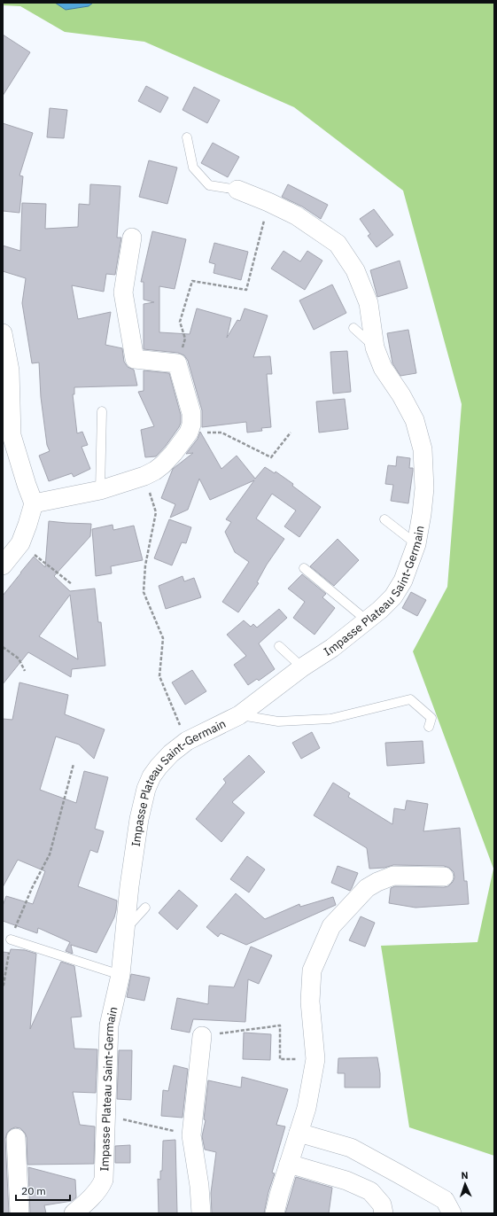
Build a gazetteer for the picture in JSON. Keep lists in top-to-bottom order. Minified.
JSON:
{"streets":{"street":["Impasse Plateau Saint-Germain"]},"scale_bar":"20 m","north":"top"}
